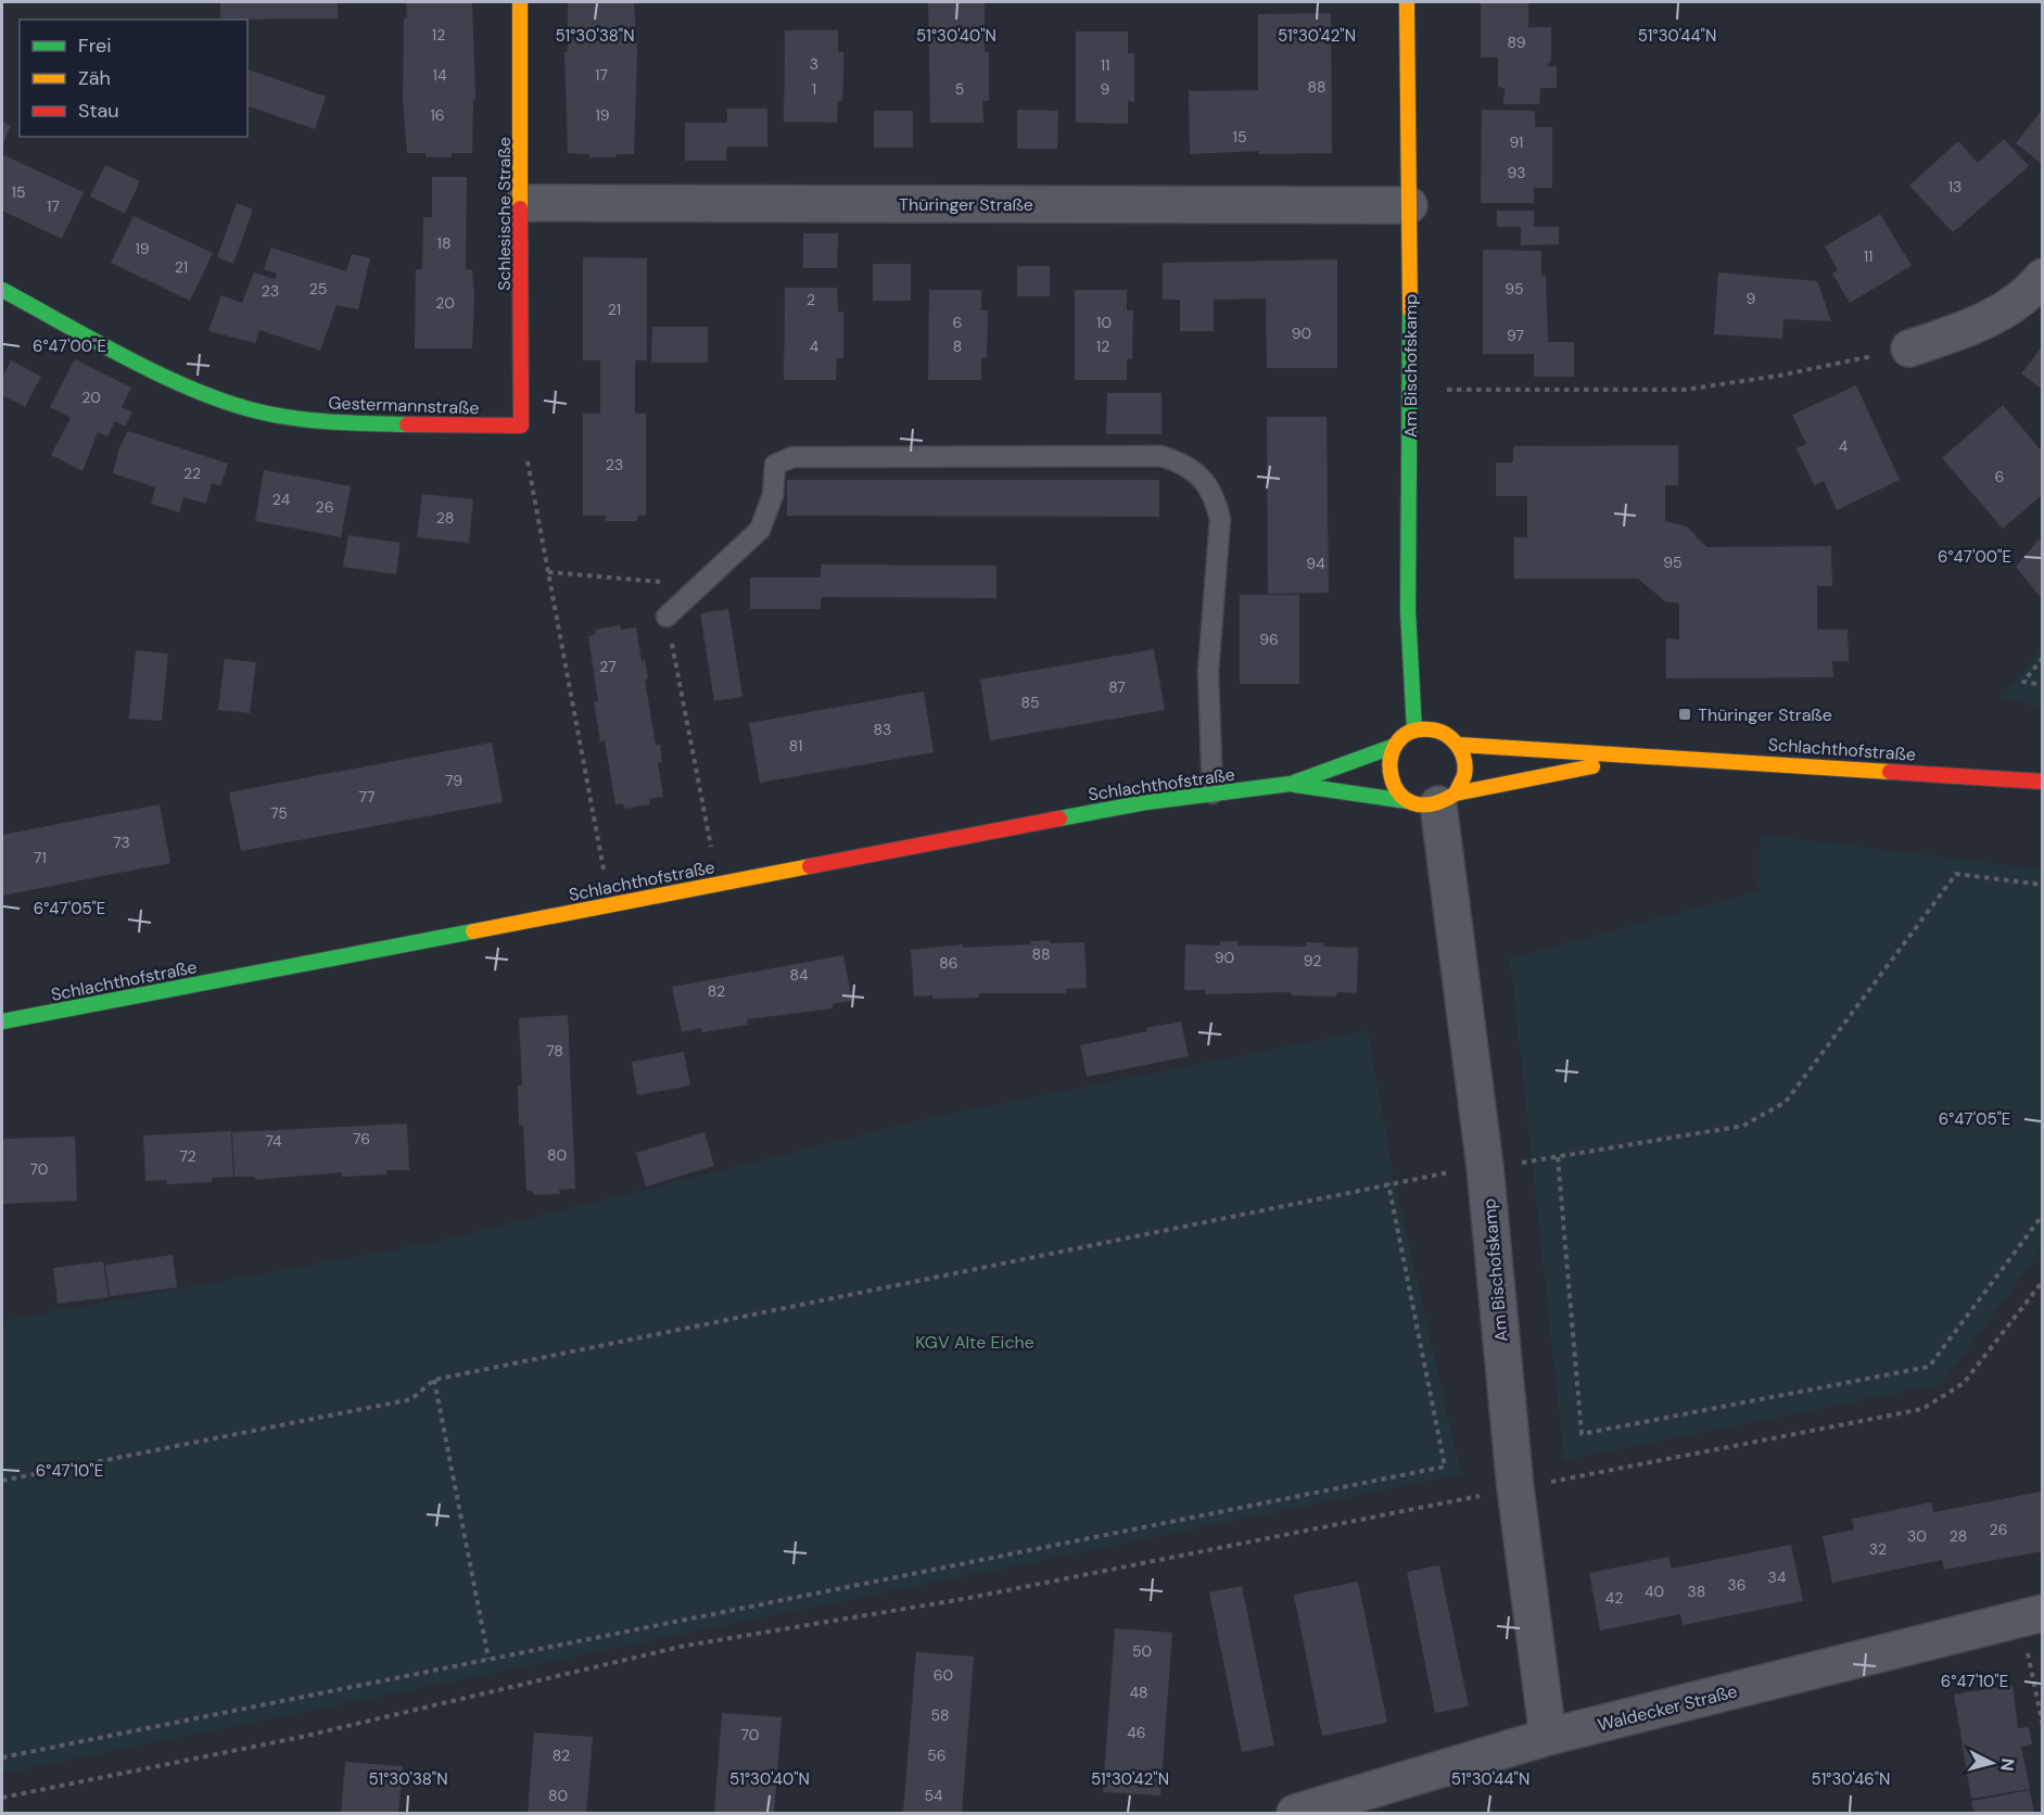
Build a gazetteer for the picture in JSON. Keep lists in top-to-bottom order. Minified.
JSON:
{"streets":{"street":["Thüringer Straße","Schlesische Straße","Am Bischofskamp","Gestermannstraße","Schlachthofstraße","Waldecker Straße"]},"crossings":[["Thüringer Straße","Schlesische Straße"],["Thüringer Straße","Am Bischofskamp"],["Schlesische Straße","Gestermannstraße"],["Am Bischofskamp","Schlachthofstraße"],["Am Bischofskamp","Waldecker Straße"]],"parks":["KGV Alte Eiche"],"places":{"transit":["Thüringer Straße"]},"house_numbers":["12","89","3","11","14","17","88","1","5","9","16","19","15","91","93","13","15","17","18","19","11","21","25","95","23","9","2","20","21","6","10","90","97","4","8","12","20","4","23","22","6","24","26","28","95","94","96","27","87","85","83","81","79","77","75","73","71","88","90","92","86","84","82","78","76","74","80","72","70","26","30","28","32","34","36","40","38","42","50","60","48","58","46","70","82","56","80","54"],"legend":["Frei","Zäh","Stau"],"north":"right","coordinates":["51°30'38\"N","51°30'40\"N","51°30'42\"N","51°30'44\"N","6°47'00\"E","6°47'05\"E","6°47'10\"E","51°30'46\"N"]}
